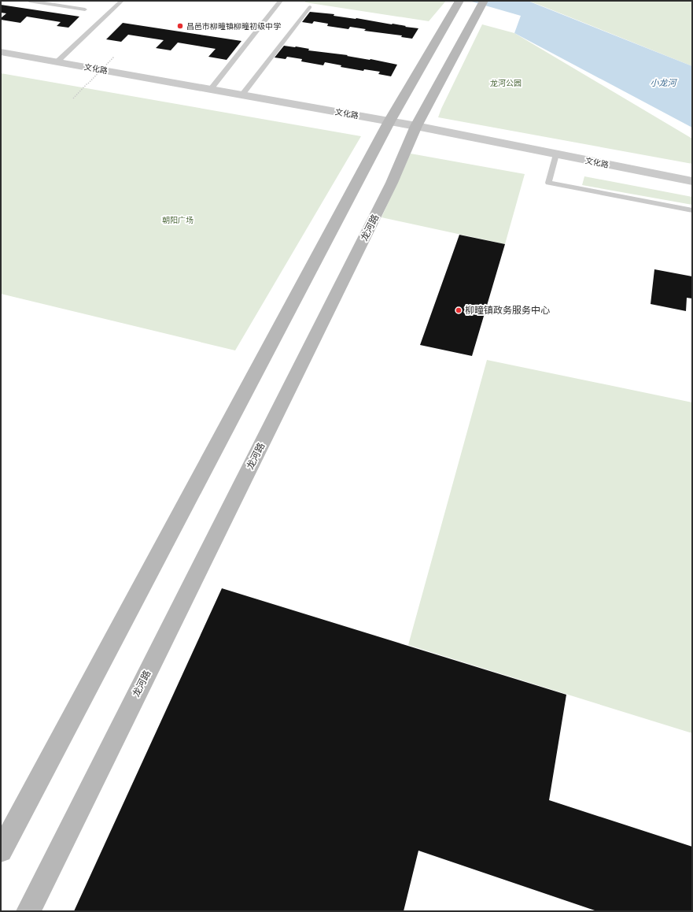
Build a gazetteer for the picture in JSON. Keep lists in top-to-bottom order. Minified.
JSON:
{"streets":{"main road":["龙河路"],"street":["文化路"]},"crossings":[["文化路","龙河路"]],"water":["小龙河"],"parks":["龙河公园","朝阳广场"],"places":["昌邑市柳疃镇柳疃初级中学","柳疃镇政务服务中心"]}
